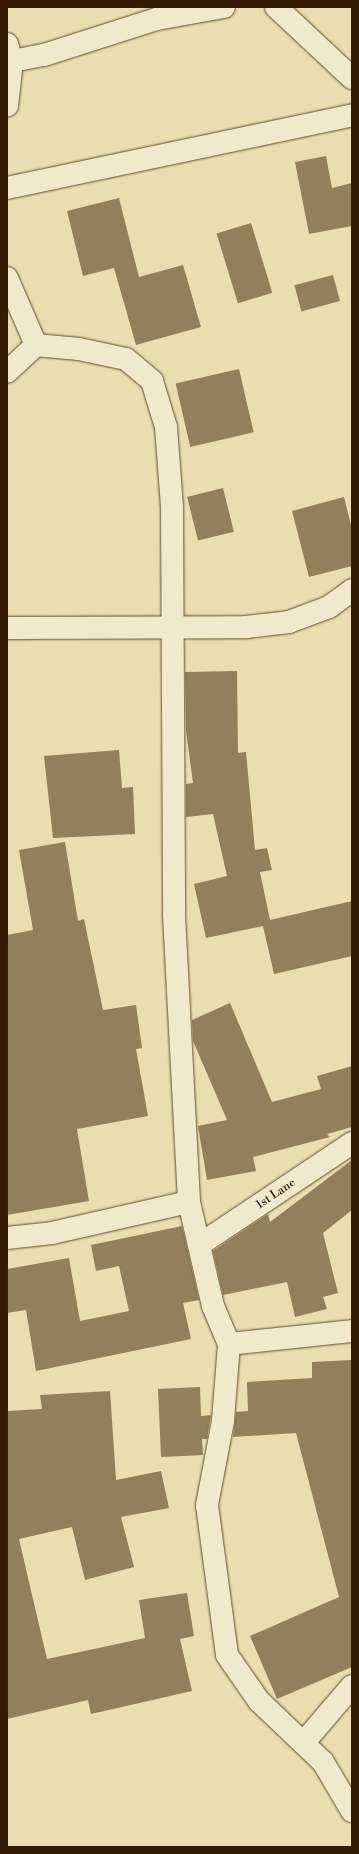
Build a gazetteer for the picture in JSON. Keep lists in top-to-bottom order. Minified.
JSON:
{"streets":{"street":["1st Lane"]}}
